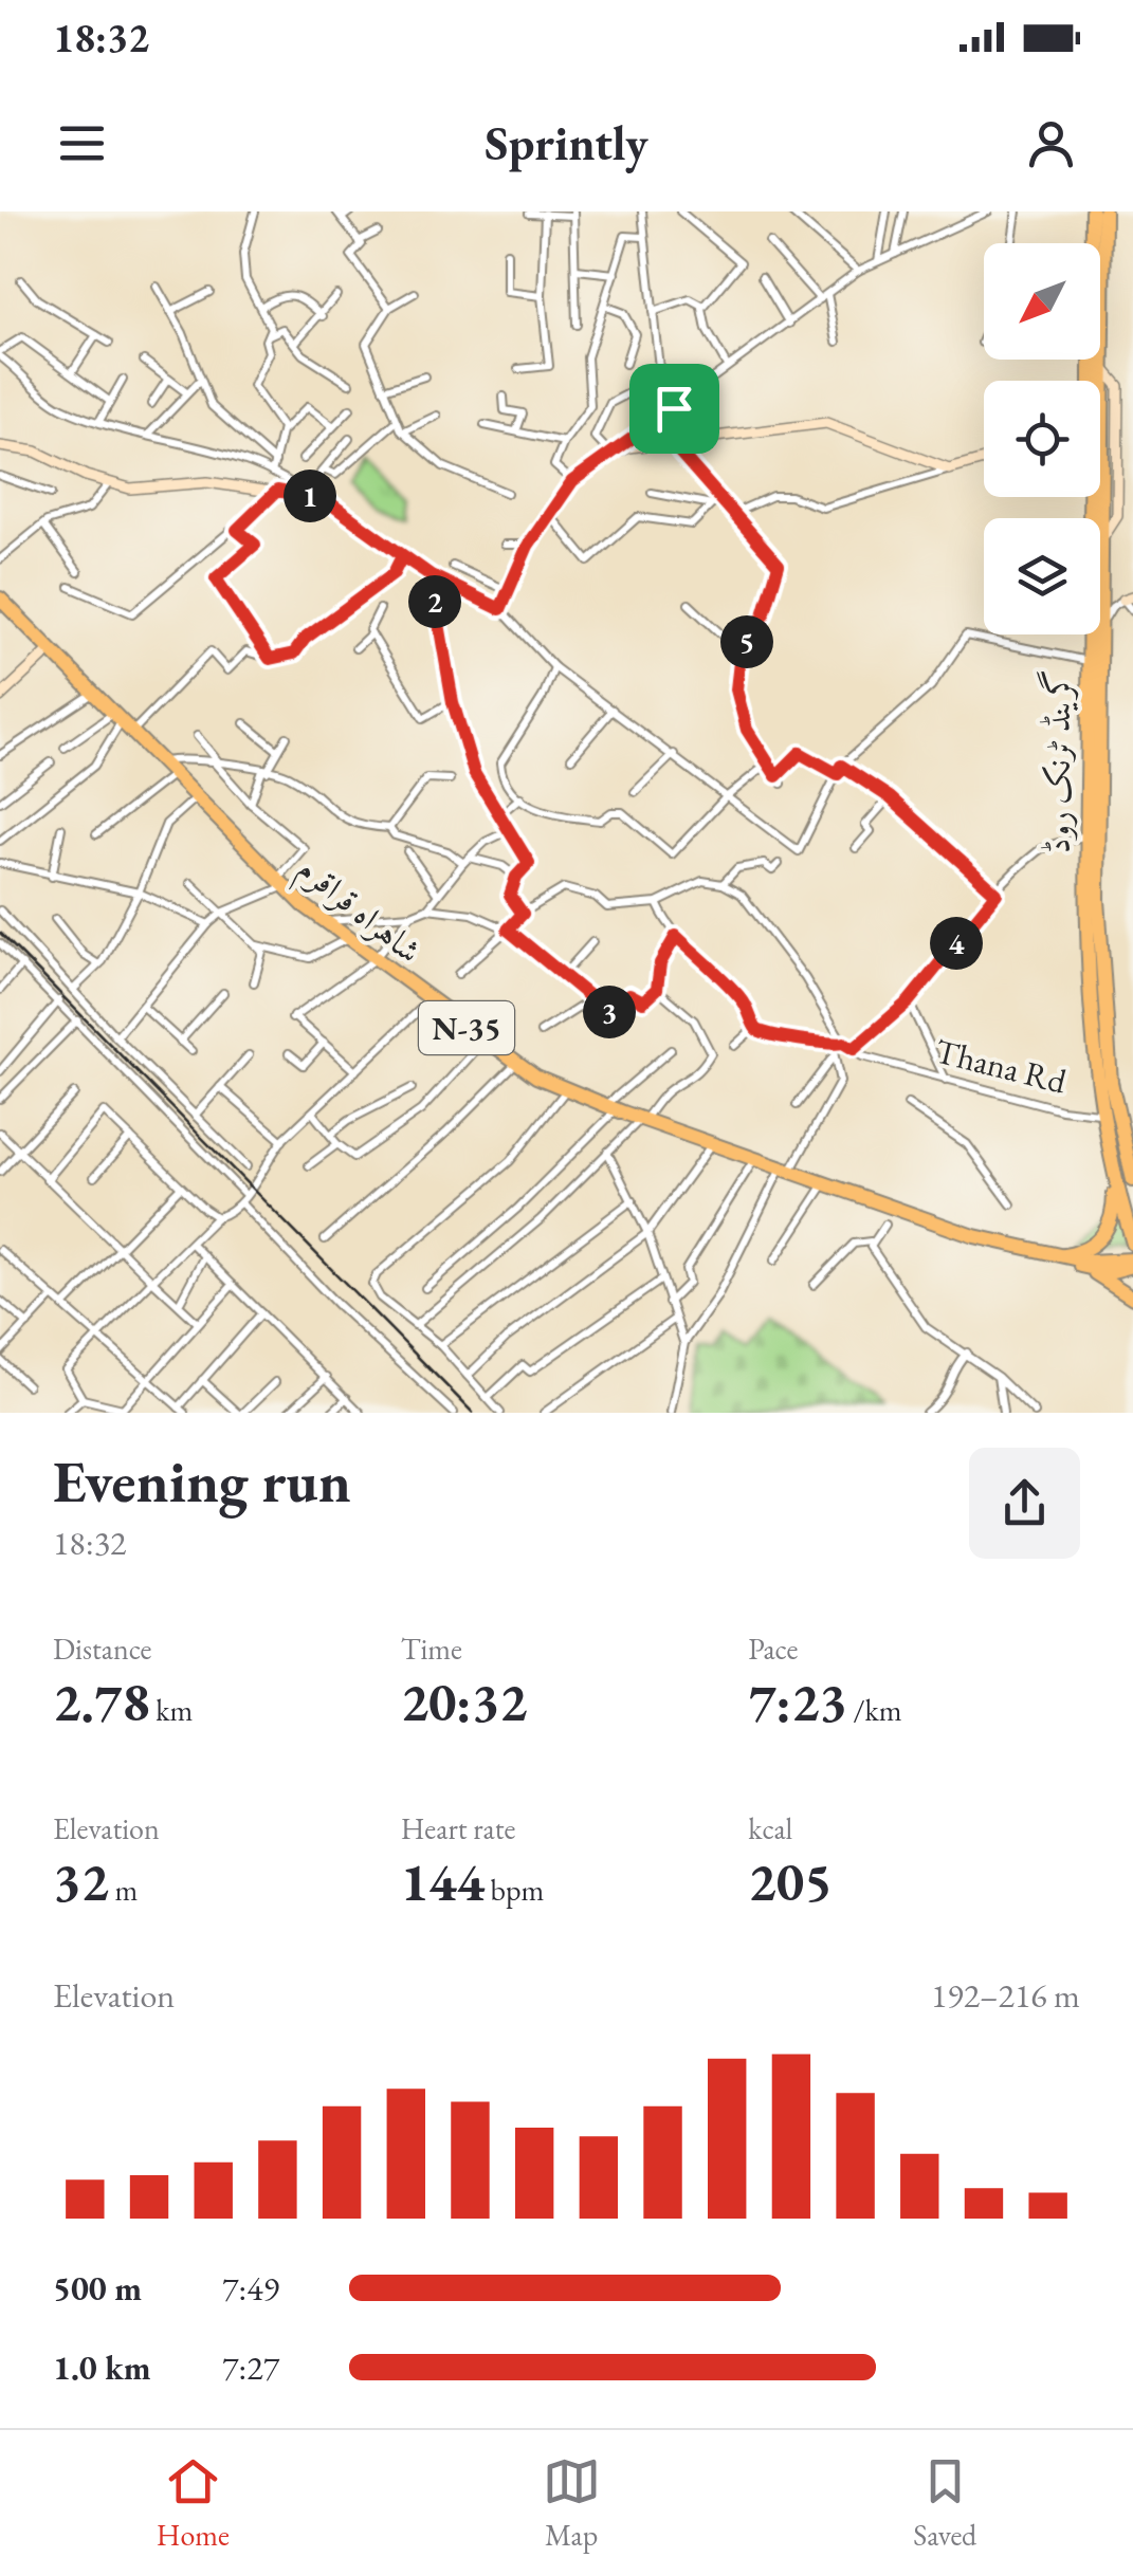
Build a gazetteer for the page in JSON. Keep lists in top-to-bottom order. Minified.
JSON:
{"streets":{"highway":["گرینڈ ٹرنک روڈ","شاہراہ قراقرم","N-35"],"street":["Thana Rd"]},"crossings":[["گرینڈ ٹرنک روڈ","Thana Rd"]],"north":"bottom left","page":{"status":"18:32","header":"Sprintly","pins":["1","2","5","4","3"],"heading":["Evening run","18:32"],"stats":[["Distance","2.78 km"],["Time","20:32"],["Pace","7:23 /km"],["Elevation","32 m"],["Heart rate","144 bpm"],["kcal","205"]],"chart":["Elevation","192–216 m"],"list":[{"name":"500 m","note":"7:49"},{"name":"1.0 km","note":"7:27"}],"tabs":["Home","Map","Saved"]}}
